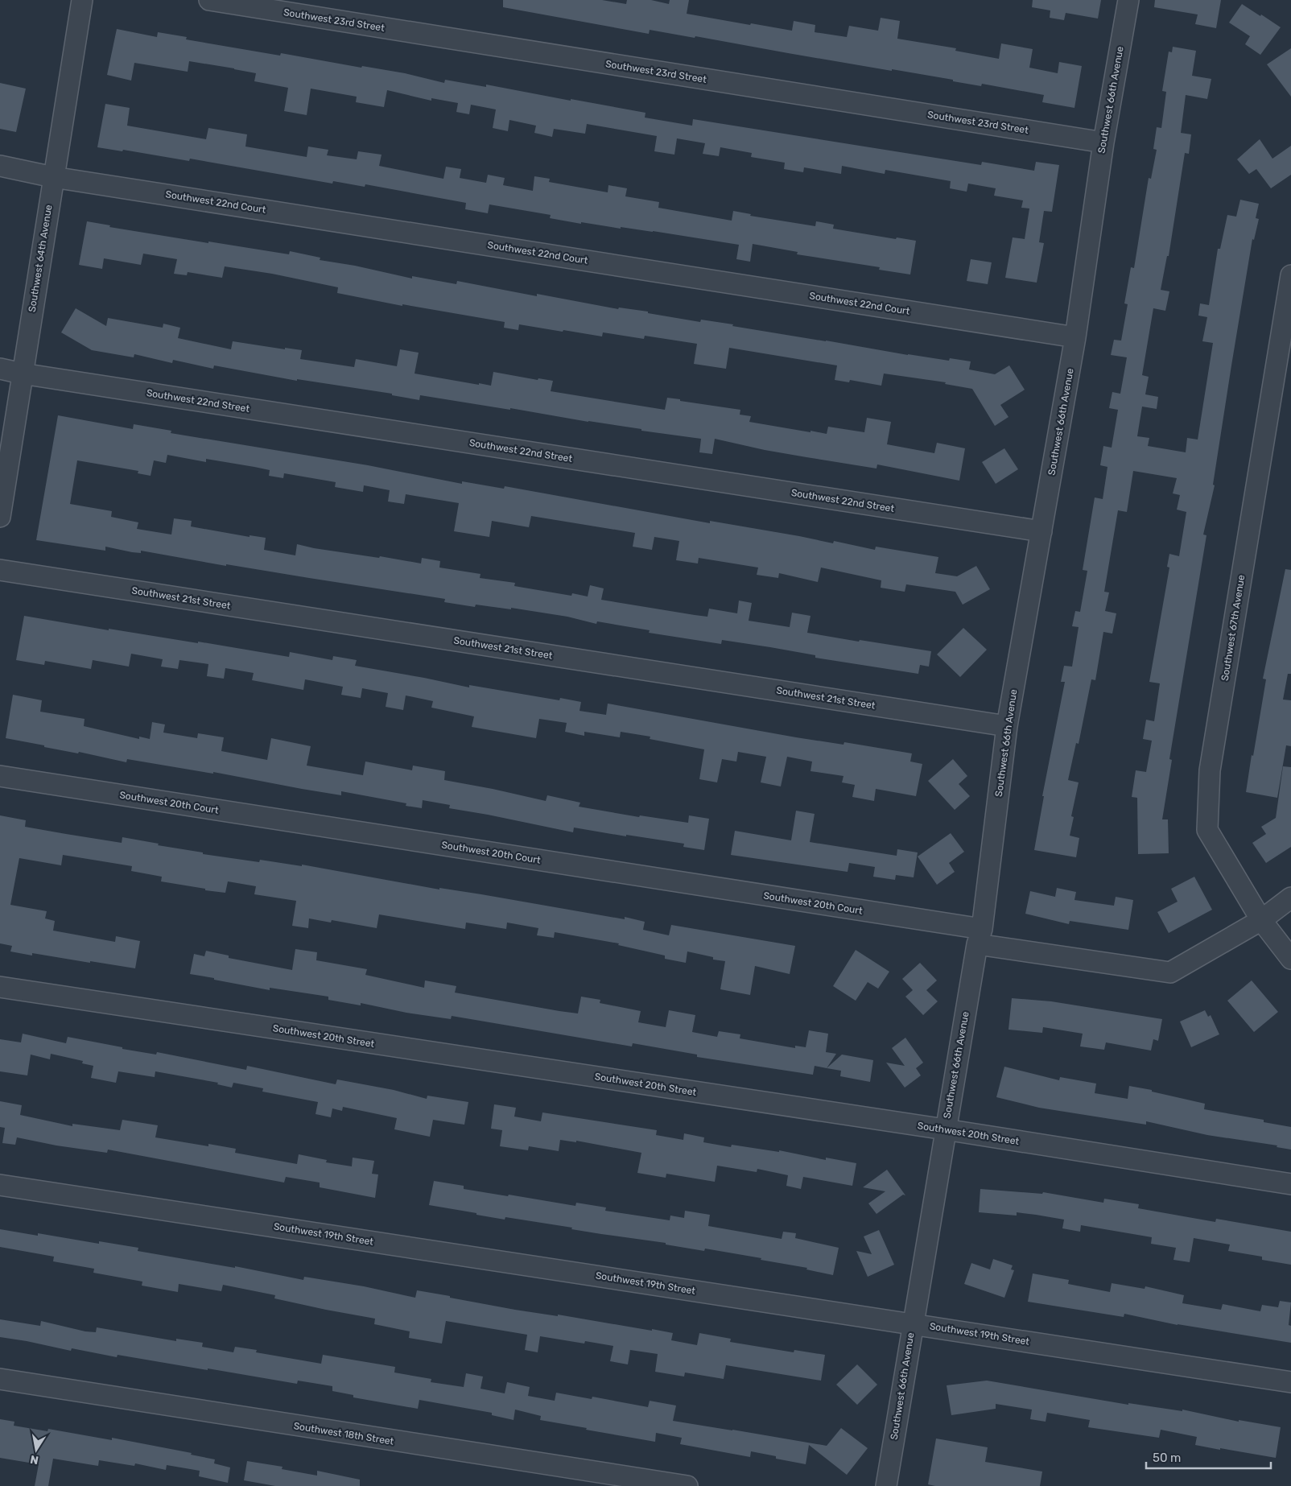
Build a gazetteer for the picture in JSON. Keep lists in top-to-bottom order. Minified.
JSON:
{"streets":{"street":["Southwest 23rd Street","Southwest 66th Avenue","Southwest 22nd Court","Southwest 64th Avenue","Southwest 22nd Street","Southwest 21st Street","Southwest 67th Avenue","Southwest 20th Court","Southwest 20th Street","Southwest 19th Street","Southwest 18th Street"]},"crossings":[["Southwest 23rd Street","Southwest 66th Avenue"],["Southwest 66th Avenue","Southwest 22nd Court"],["Southwest 66th Avenue","Southwest 22nd Street"],["Southwest 66th Avenue","Southwest 21st Street"],["Southwest 66th Avenue","Southwest 20th Court"],["Southwest 66th Avenue","Southwest 20th Street"],["Southwest 66th Avenue","Southwest 19th Street"],["Southwest 22nd Court","Southwest 64th Avenue"],["Southwest 64th Avenue","Southwest 22nd Street"],["Southwest 67th Avenue","Southwest 20th Court"]],"scale_bar":"50 m","north":"bottom"}
